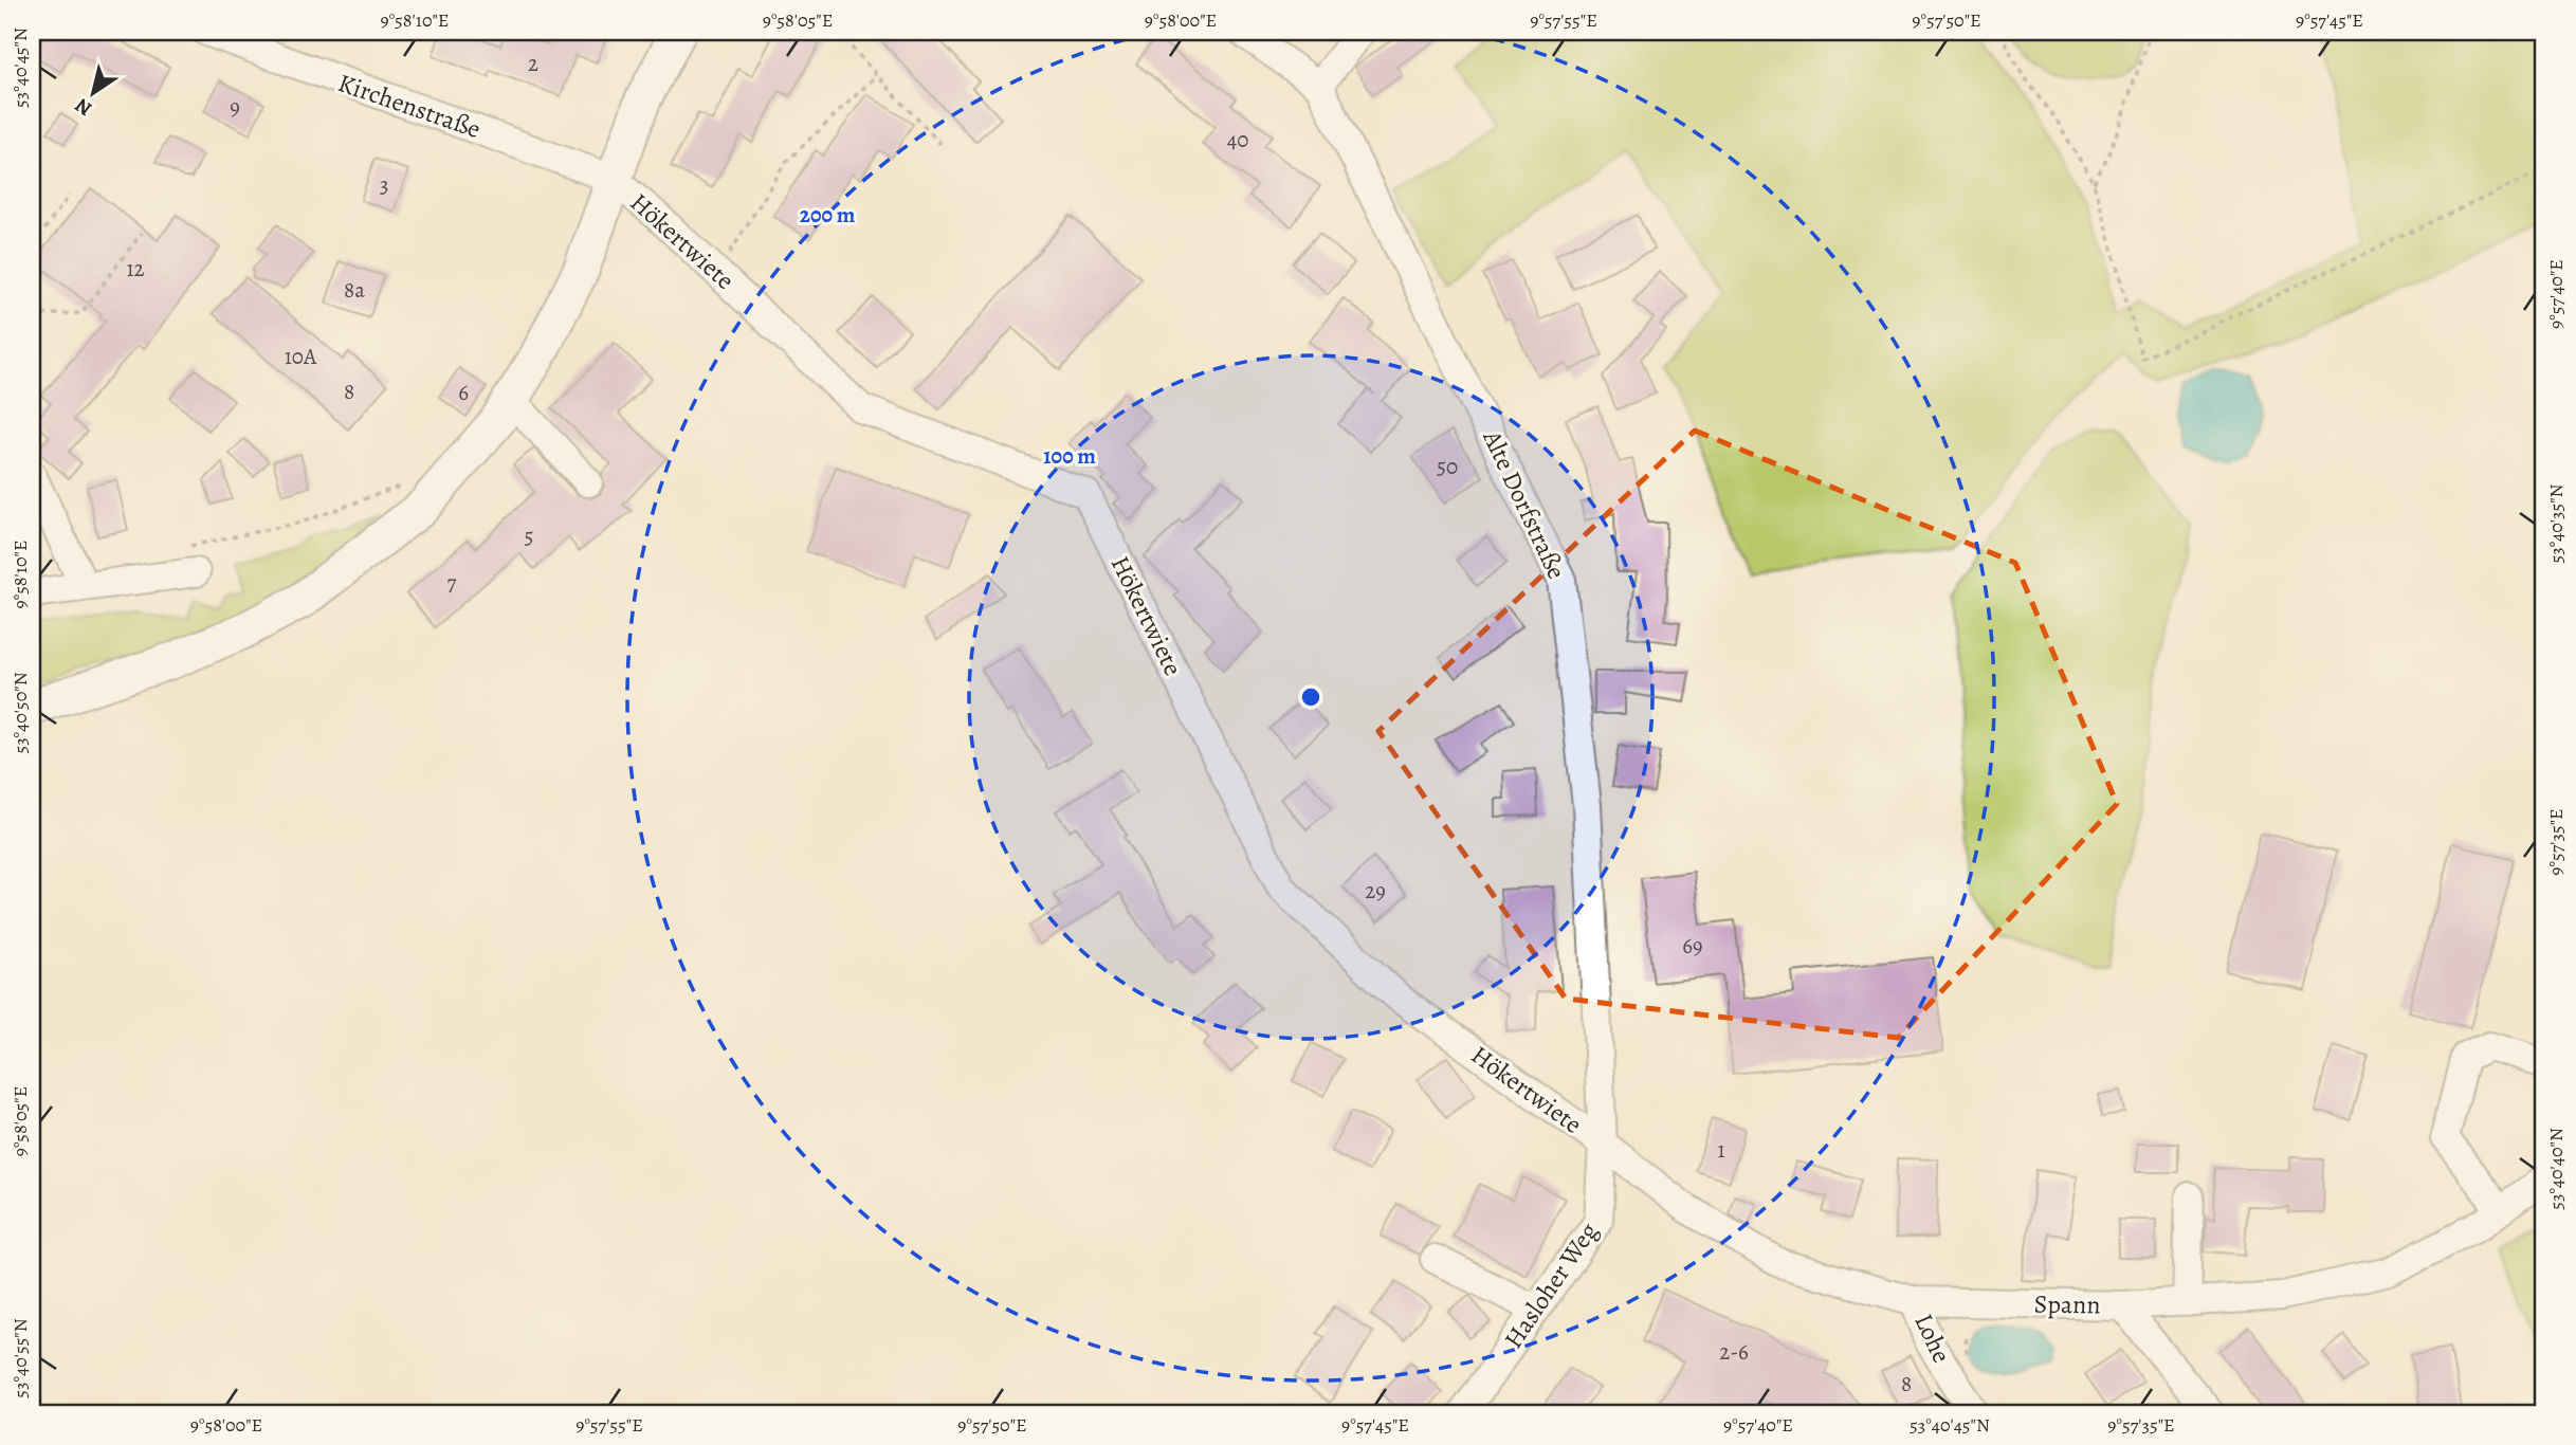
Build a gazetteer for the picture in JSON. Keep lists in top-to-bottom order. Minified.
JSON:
{"streets":{"street":["Kirchenstraße","Hökertwiete","Alte Dorfstraße","Hasloher Weg","Spann","Lohe"]},"crossings":[["Kirchenstraße","Hökertwiete"],["Hökertwiete","Alte Dorfstraße"],["Hökertwiete","Hasloher Weg"],["Hökertwiete","Spann"],["Alte Dorfstraße","Hasloher Weg"],["Alte Dorfstraße","Spann"],["Hasloher Weg","Spann"],["Spann","Lohe"]],"house_numbers":["2","9","40","3","12","8a","10A","8","6","50","5","7","29","69","1","2-6","8"],"north":"bottom left","coordinates":["9°58'10\"E","9°58'05\"E","9°58'00\"E","9°57'55\"E","9°57'50\"E","9°57'45\"E","53°40'45\"N","9°57'40\"E","53°40'35\"N","53°40'50\"N","9°57'35\"E","53°40'40\"N","53°40'55\"N"],"rings":["200 m","100 m"]}
